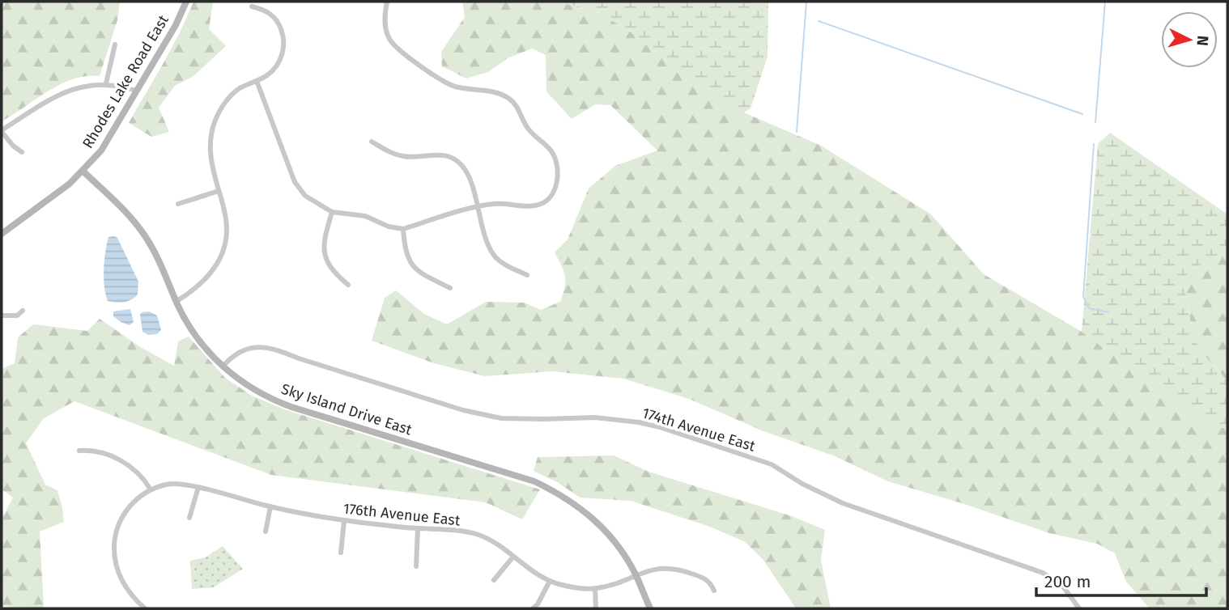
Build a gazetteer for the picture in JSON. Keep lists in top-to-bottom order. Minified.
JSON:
{"streets":{"street":["Rhodes Lake Road East","Sky Island Drive East","174th Avenue East","176th Avenue East"]},"crossings":[["Rhodes Lake Road East","Sky Island Drive East"],["Sky Island Drive East","174th Avenue East"],["Sky Island Drive East","176th Avenue East"]],"scale_bar":"200 m","north":"right"}
